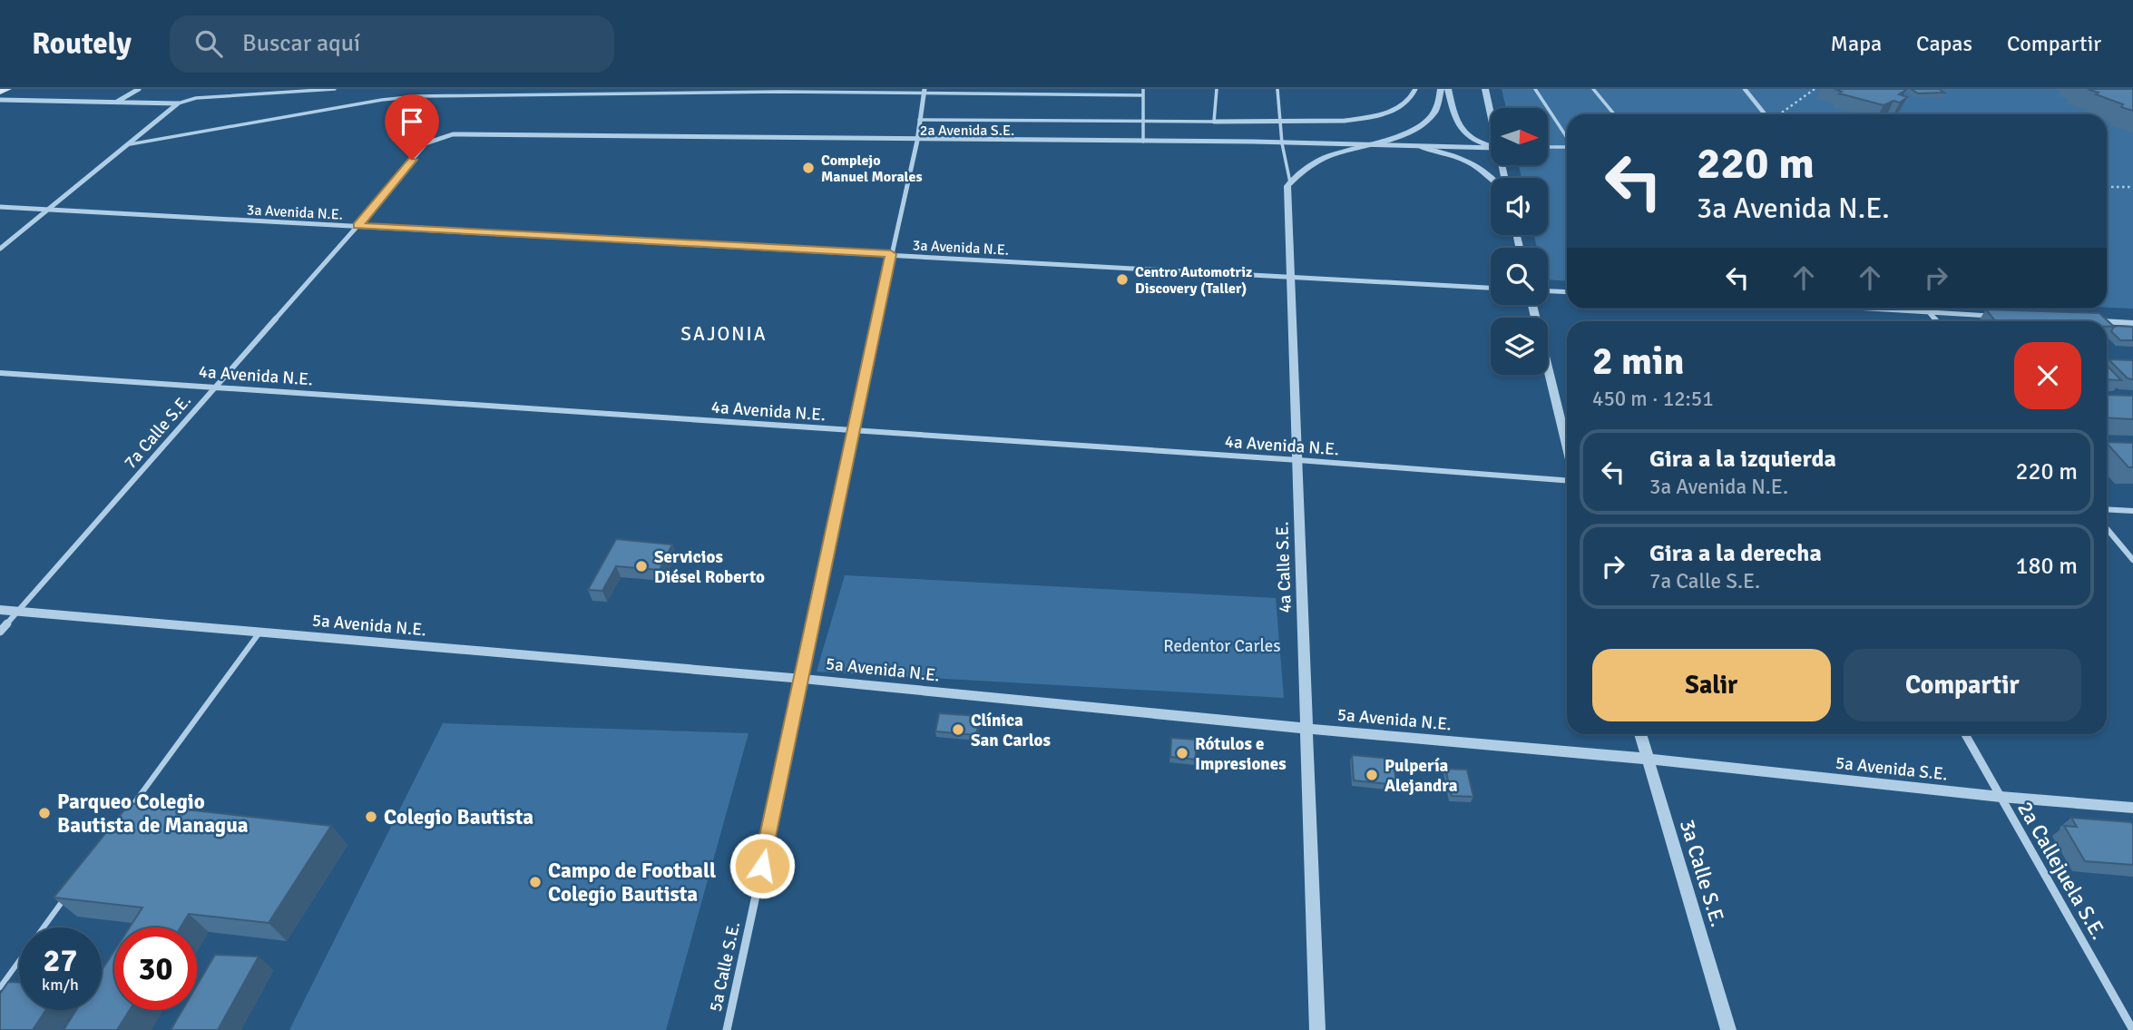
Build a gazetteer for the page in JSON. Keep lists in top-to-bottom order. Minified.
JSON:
{"streets":{"street":["2a Avenida S.E.","3a Avenida N.E.","4a Avenida N.E.","7a Calle S.E.","4a Calle S.E.","5a Avenida N.E.","5a Avenida S.E.","2a Callejuela S.E.","3a Calle S.E.","5a Calle S.E."]},"crossings":[["2a Avenida S.E.","7a Calle S.E."],["2a Avenida S.E.","5a Calle S.E."],["3a Avenida N.E.","7a Calle S.E."],["3a Avenida N.E.","4a Calle S.E."],["3a Avenida N.E.","5a Calle S.E."],["4a Avenida N.E.","7a Calle S.E."],["4a Avenida N.E.","4a Calle S.E."],["4a Avenida N.E.","5a Calle S.E."],["7a Calle S.E.","5a Avenida N.E."],["4a Calle S.E.","5a Avenida N.E."],["5a Avenida N.E.","5a Avenida S.E."],["5a Avenida N.E.","3a Calle S.E."],["5a Avenida N.E.","5a Calle S.E."],["5a Avenida S.E.","2a Callejuela S.E."],["5a Avenida S.E.","3a Calle S.E."]],"districts":["SAJONIA"],"parks":["Redentor Carles"],"places":["Complejo Manuel Morales","Centro Automotriz Discovery (Taller)","Servicios Diésel Roberto","Clínica San Carlos","Rótulos e Impresiones","Pulpería Alejandra","Parqueo Colegio Bautista de Managua","Colegio Bautista","Campo de Football Colegio Bautista"],"north":"right","page":{"header":"Routely","search":"Buscar aquí","nav":["Mapa","Capas","Compartir"],"turn":["220 m","3a Avenida N.E."],"heading":["2 min","450 m · 12:51"],"list":[{"name":"Gira a la izquierda","note":"3a Avenida N.E.","value":"220 m"},{"name":"Gira a la derecha","note":"7a Calle S.E.","value":"180 m"}],"buttons":["Salir","Compartir"],"speed":"27 km/h","limit":"30"}}
